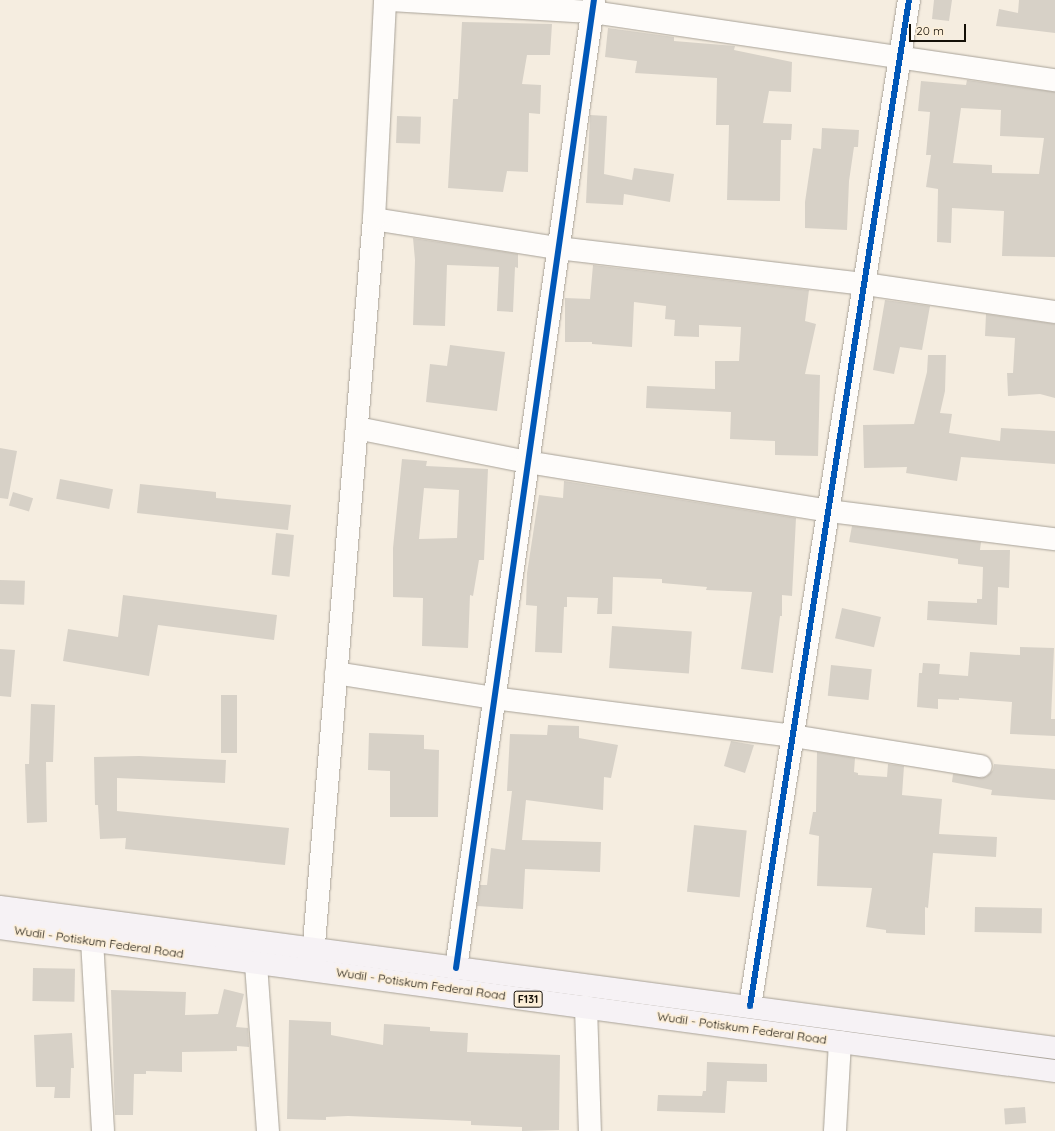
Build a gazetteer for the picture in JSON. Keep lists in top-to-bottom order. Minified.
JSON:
{"streets":{"main road":["Wudil - Potiskum Federal Road","F131"]},"scale_bar":"20 m"}
